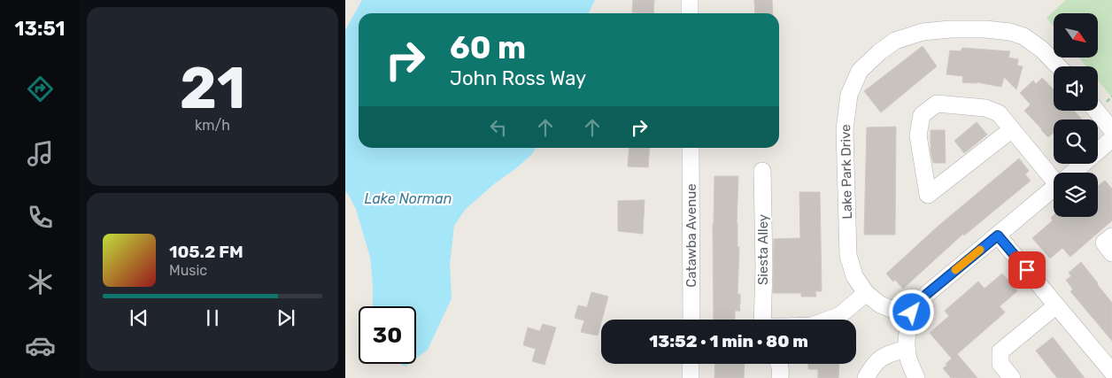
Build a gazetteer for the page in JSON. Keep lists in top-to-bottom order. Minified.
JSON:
{"streets":{"street":["Lake Park Drive","Catawba Avenue","Siesta Alley"]},"water":["Lake Norman"],"north":"bottom right","page":{"tabs":"13:51","tile":["21","km/h"],"turn":["60 m","John Ross Way"],"song":["105.2 FM","Music"],"limit":"30","trip":"13:52 · 1 min · 80 m"}}
